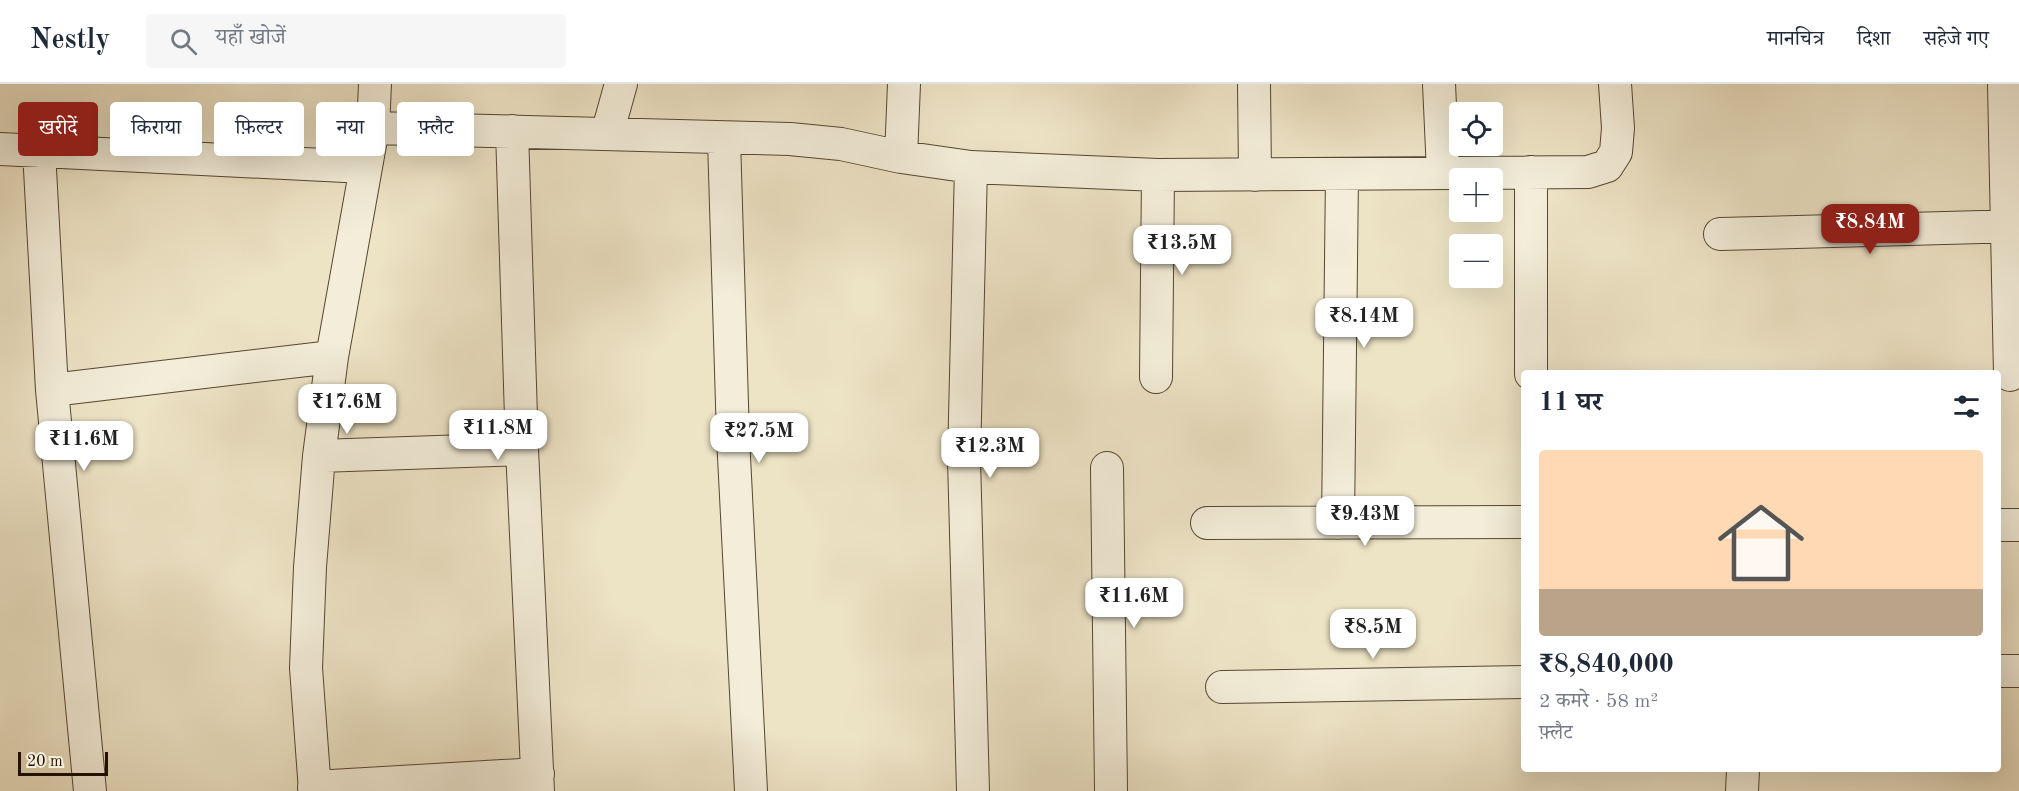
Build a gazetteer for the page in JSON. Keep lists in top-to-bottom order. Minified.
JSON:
{"scale_bar":"20 m","page":{"header":"Nestly","search":"यहाँ खोजें","nav":["मानचित्र","दिशा","सहेजे गए"],"map_buttons":["+","−"],"chip":["खरीदें","किराया","फ़िल्टर","नया","फ़्लैट"],"price":["₹8.84M","₹13.5M","₹8.14M","₹17.6M","₹11.8M","₹27.5M","₹11.6M","₹12.3M","₹9.43M","₹11.6M","₹8.5M"],"heading":"11 घर","list":[{"name":"₹8,840,000","note":"2 कमरे · 58 m² · फ़्लैट"}],"scale":"20 m"}}
